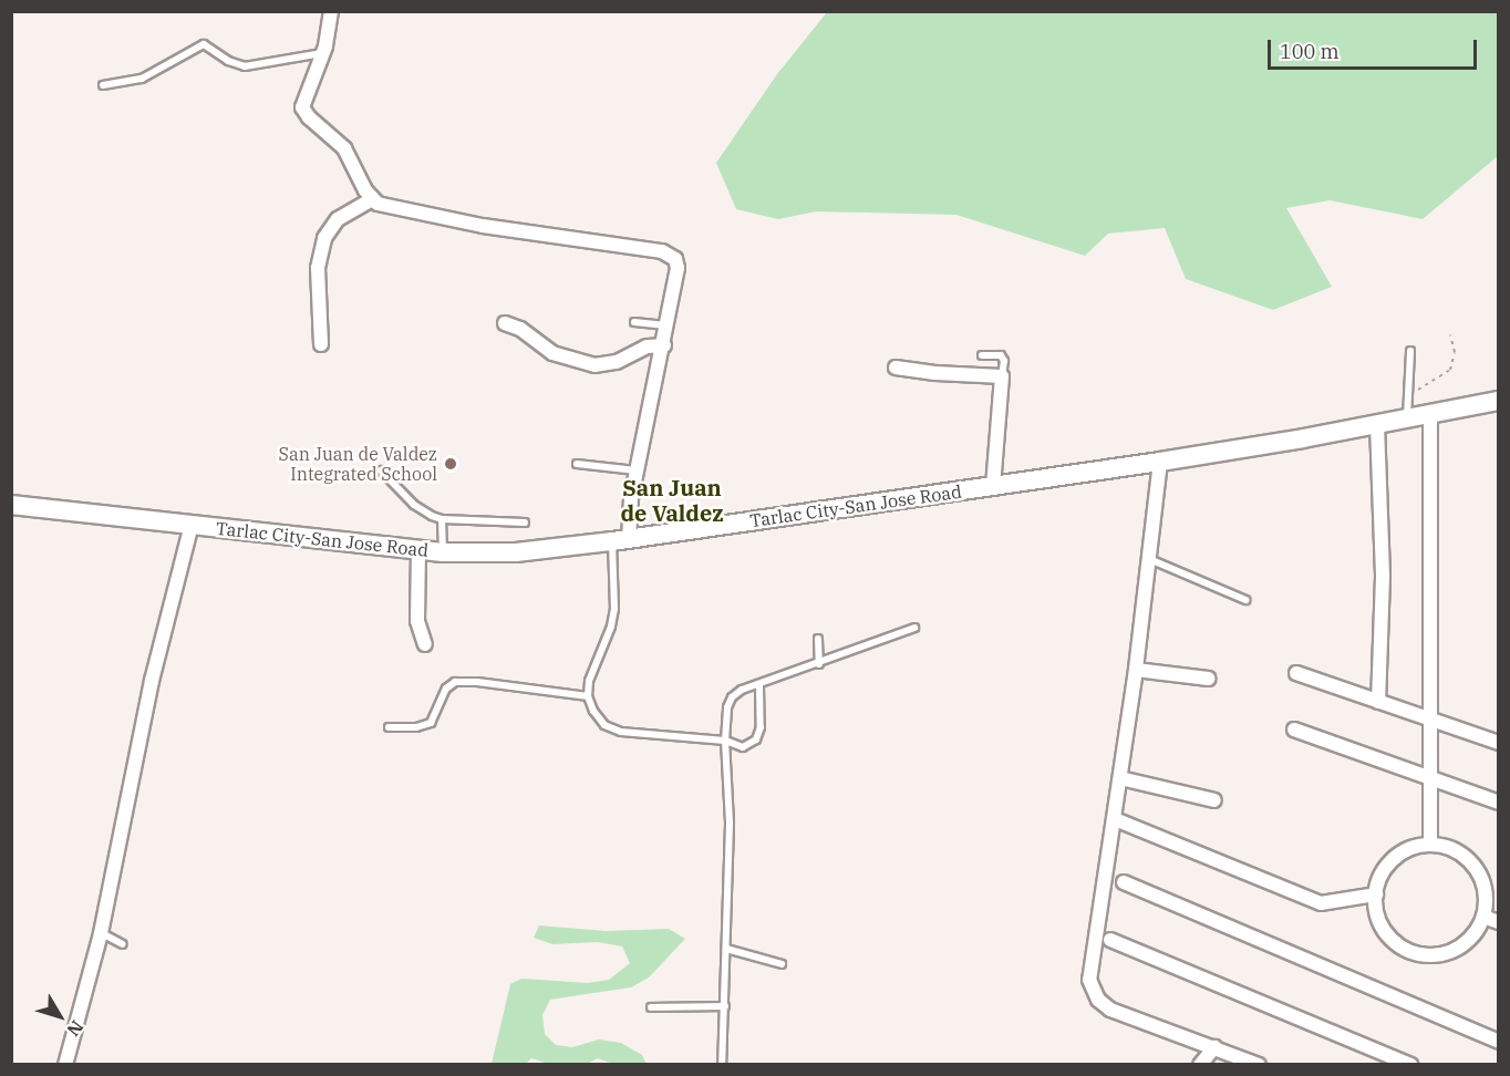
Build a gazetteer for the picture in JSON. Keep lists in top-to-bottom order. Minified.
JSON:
{"streets":{"main road":["Tarlac City-San Jose Road"]},"districts":["San Juan de Valdez"],"places":["San Juan de Valdez Integrated School"],"scale_bar":"100 m","north":"bottom right"}
